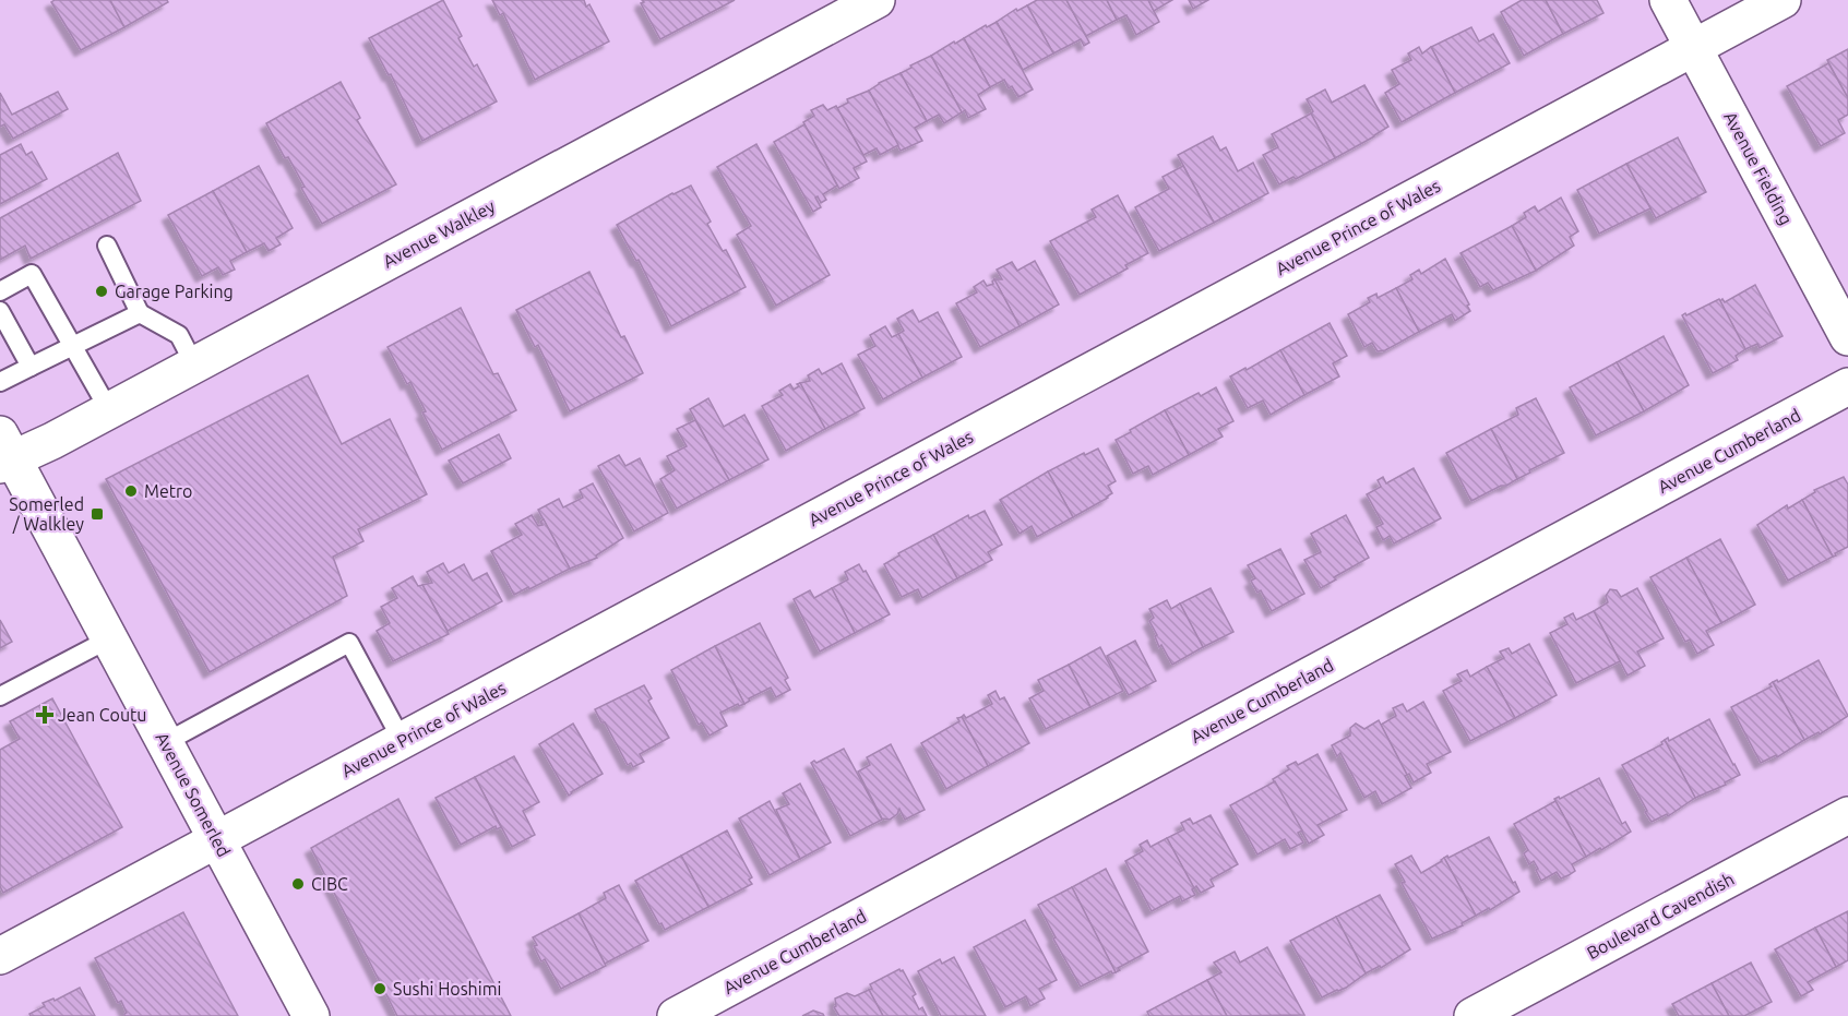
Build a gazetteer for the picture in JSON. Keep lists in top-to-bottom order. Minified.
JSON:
{"streets":{"street":["Avenue Fielding","Avenue Prince of Wales","Avenue Walkley","Avenue Cumberland","Avenue Somerled","Boulevard Cavendish"]},"crossings":[["Avenue Fielding","Avenue Prince of Wales"],["Avenue Prince of Wales","Avenue Somerled"],["Avenue Walkley","Avenue Somerled"]],"places":{"other":["Garage Parking","Metro","CIBC","Sushi Hoshimi"],"transit":["Somerled / Walkley"],"health":["Jean Coutu"]}}
